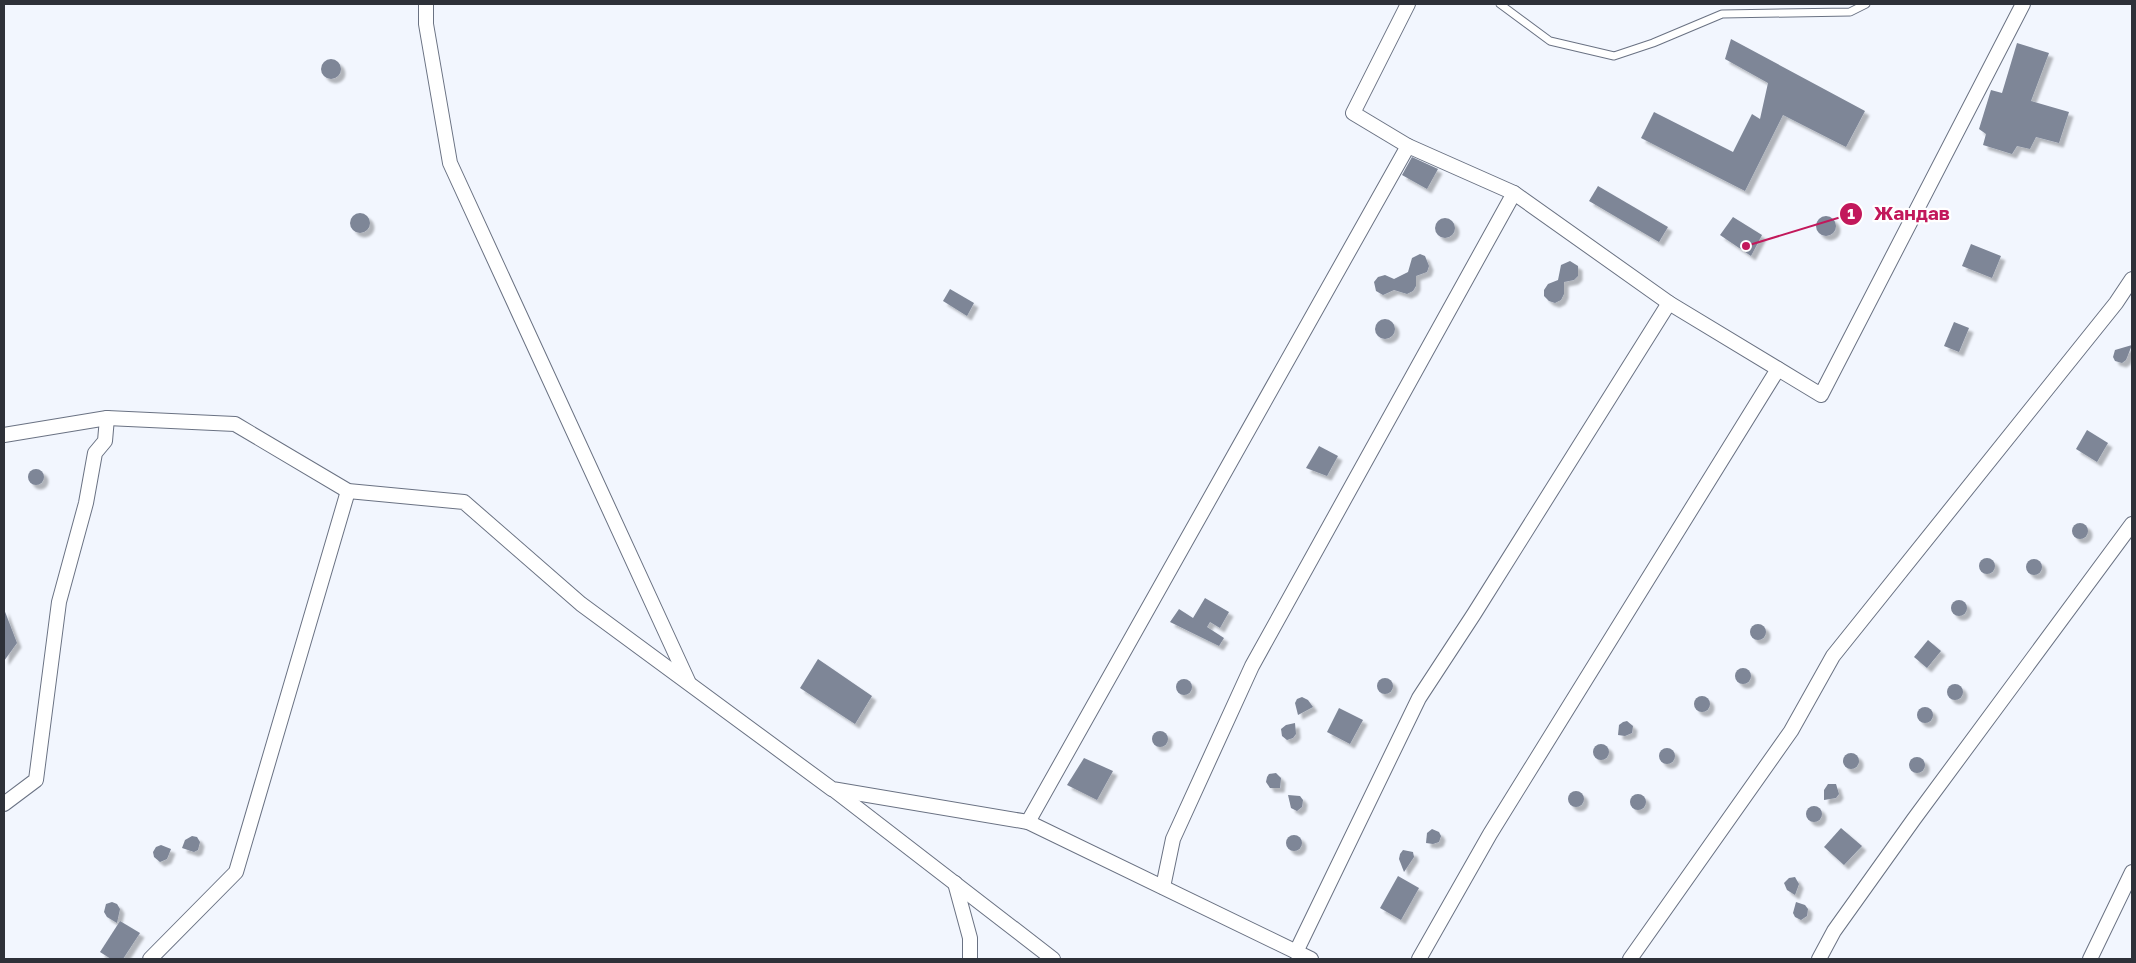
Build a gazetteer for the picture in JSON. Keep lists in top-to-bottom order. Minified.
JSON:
{"places":["Жандав"]}
